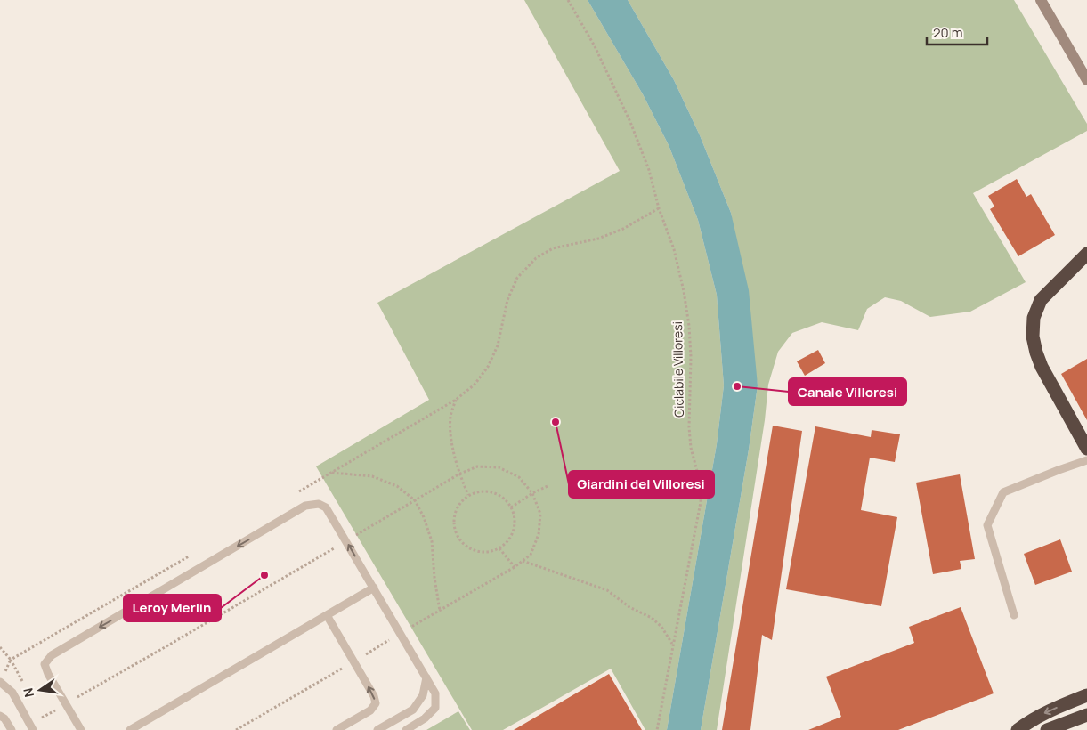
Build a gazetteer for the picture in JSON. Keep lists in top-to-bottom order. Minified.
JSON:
{"streets":{"path":["Ciclabile Villoresi"]},"places":["Canale Villoresi","Giardini del Villoresi","Leroy Merlin"],"scale_bar":"20 m","north":"left"}
